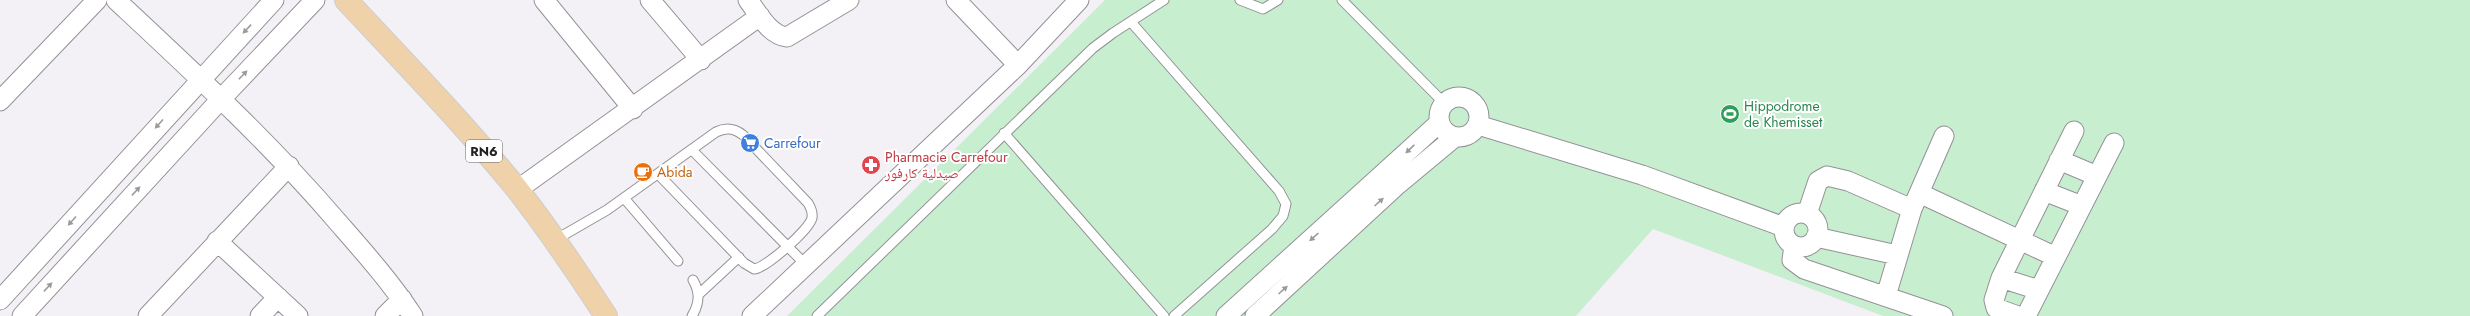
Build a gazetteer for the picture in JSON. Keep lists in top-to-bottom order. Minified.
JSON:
{"streets":{"main road":["RN6"]},"places":{"sports":["Hippodrome de Khemisset"],"supermarket":["Carrefour"],"pharmacy":["Pharmacie Carrefour صيدلية كارفور"],"cafe":["Abida"]}}
